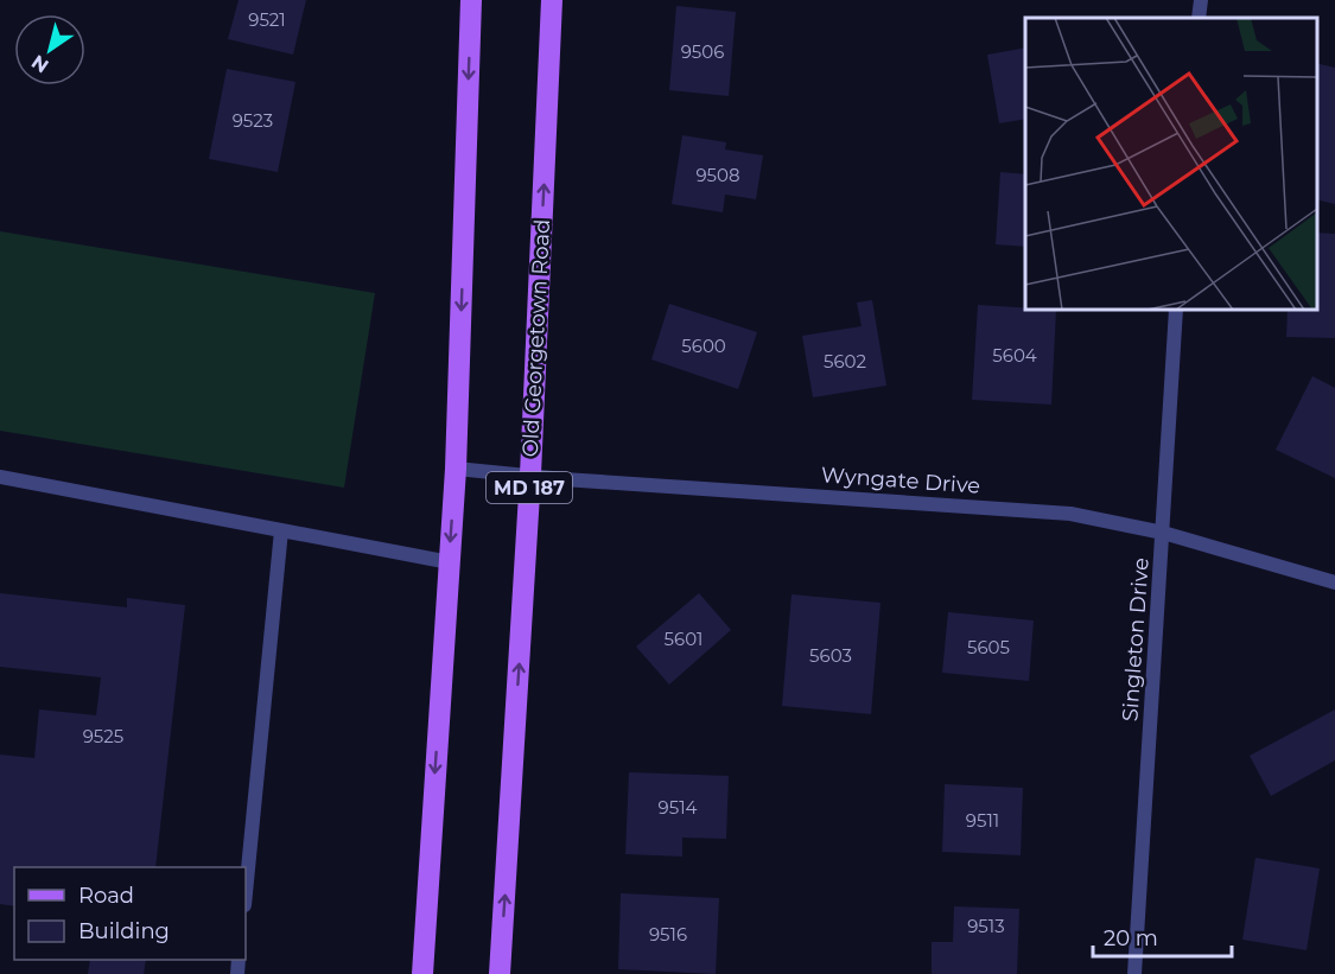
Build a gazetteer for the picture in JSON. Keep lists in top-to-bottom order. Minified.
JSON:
{"streets":{"main road":["Old Georgetown Road","MD 187"],"street":["Wyngate Drive","Singleton Drive"]},"crossings":[["Old Georgetown Road","Wyngate Drive"],["Wyngate Drive","MD 187"],["Wyngate Drive","Singleton Drive"]],"house_numbers":["9521","9506","9523","9508","5600","5604","5602","5601","5605","5603","9525","9514","9511","9513","9516"],"legend":["Road","Building"],"scale_bar":"20 m","north":"bottom left"}
